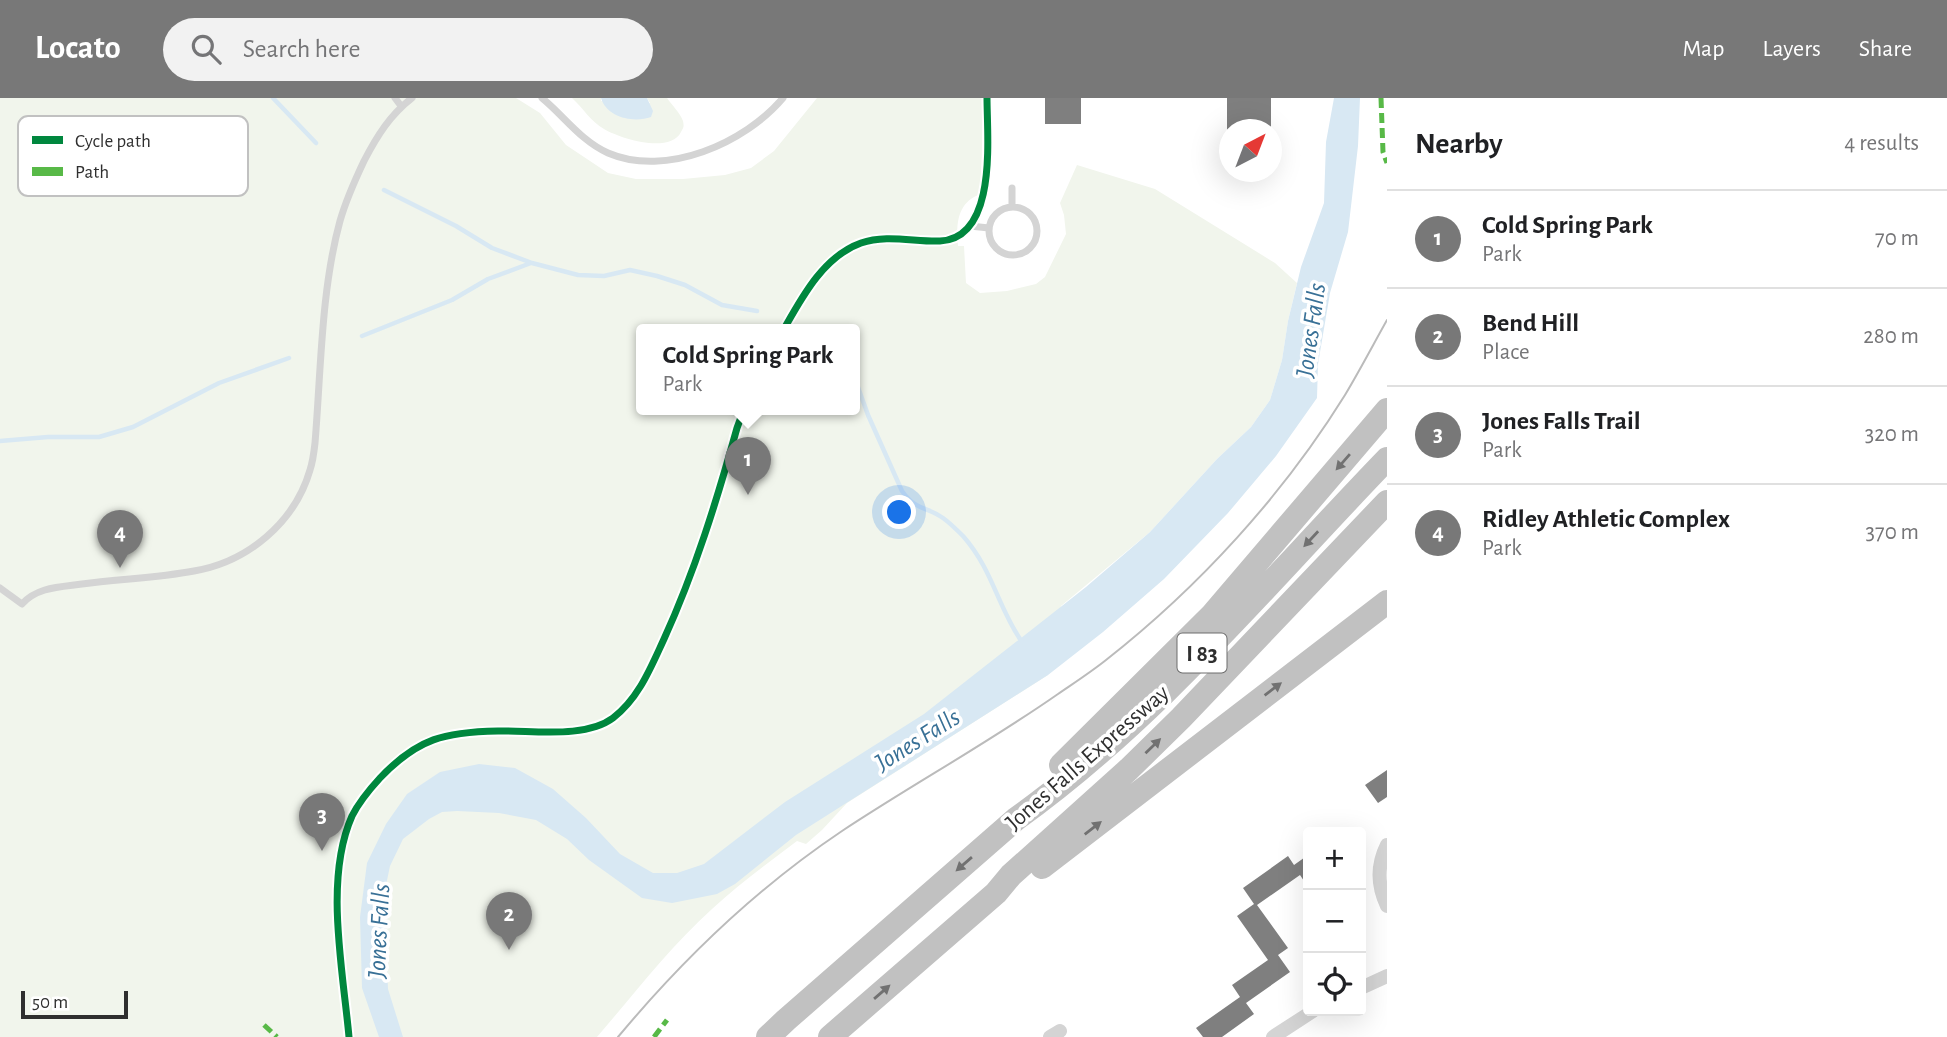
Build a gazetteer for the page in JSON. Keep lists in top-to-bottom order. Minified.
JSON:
{"streets":{"highway":["I 83","Jones Falls Expressway"]},"water":["Jones Falls"],"legend":["Cycle path","Path"],"scale_bar":"50 m","north":"top right","page":{"header":"Locato","search":"Search here","nav":["Map","Layers","Share"],"heading":["Nearby","4 results"],"list":[{"mark":"1","name":"Cold Spring Park","note":"Park","value":"70 m"},{"mark":"2","name":"Bend Hill","note":"Place","value":"280 m"},{"mark":"3","name":"Jones Falls Trail","note":"Park","value":"320 m"},{"mark":"4","name":"Ridley Athletic Complex","note":"Park","value":"370 m"}],"popup":["Cold Spring Park","Park"],"pins":["1","4","3","2"],"map_buttons":["+","−"],"scale":"50 m"}}
